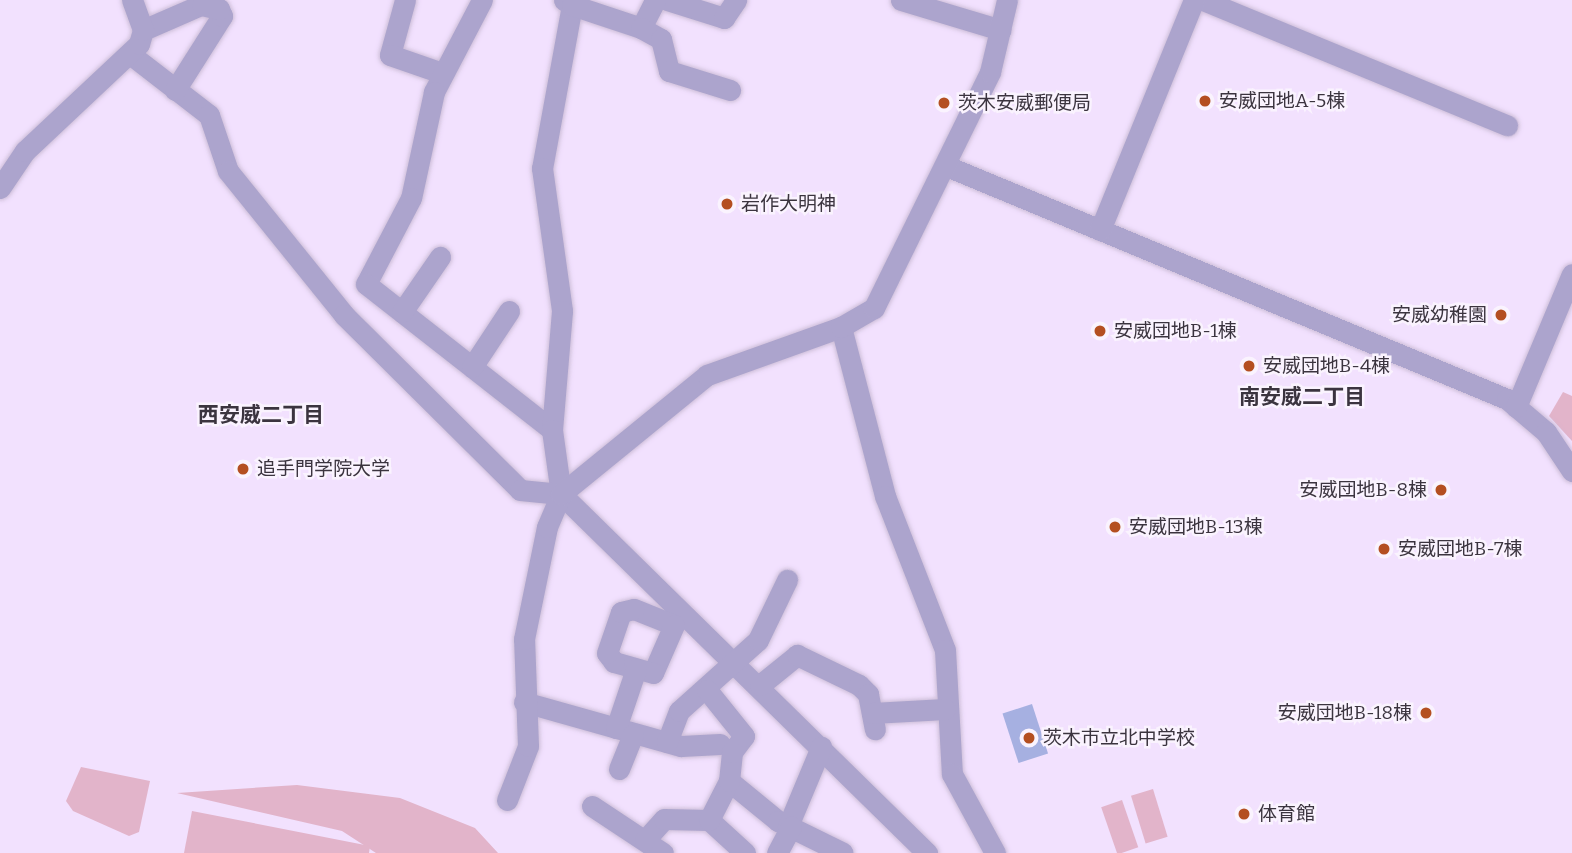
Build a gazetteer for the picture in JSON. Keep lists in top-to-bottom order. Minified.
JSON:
{"districts":["南安威二丁目","西安威二丁目"],"places":["安威団地A-5棟","茨木安威郵便局","岩作大明神","安威幼稚園","安威団地B-1棟","安威団地B-4棟","追手門学院大学","安威団地B-8棟","安威団地B-13棟","安威団地B-7棟","安威団地B-18棟","茨木市立北中学校","体育館"]}
